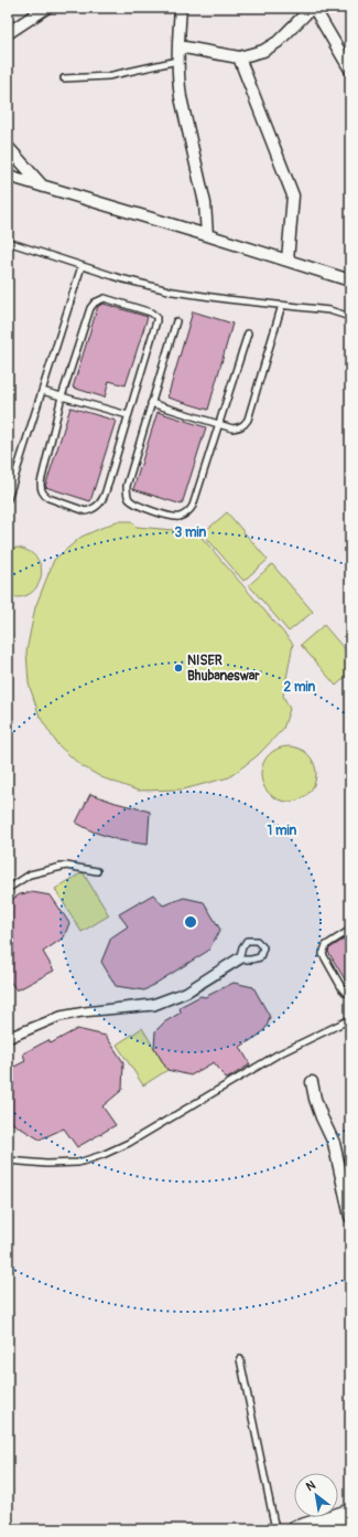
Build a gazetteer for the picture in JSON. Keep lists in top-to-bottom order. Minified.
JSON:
{"places":["NISER Bhubaneswar"],"north":"top left","rings":["3 min","2 min","1 min"]}
